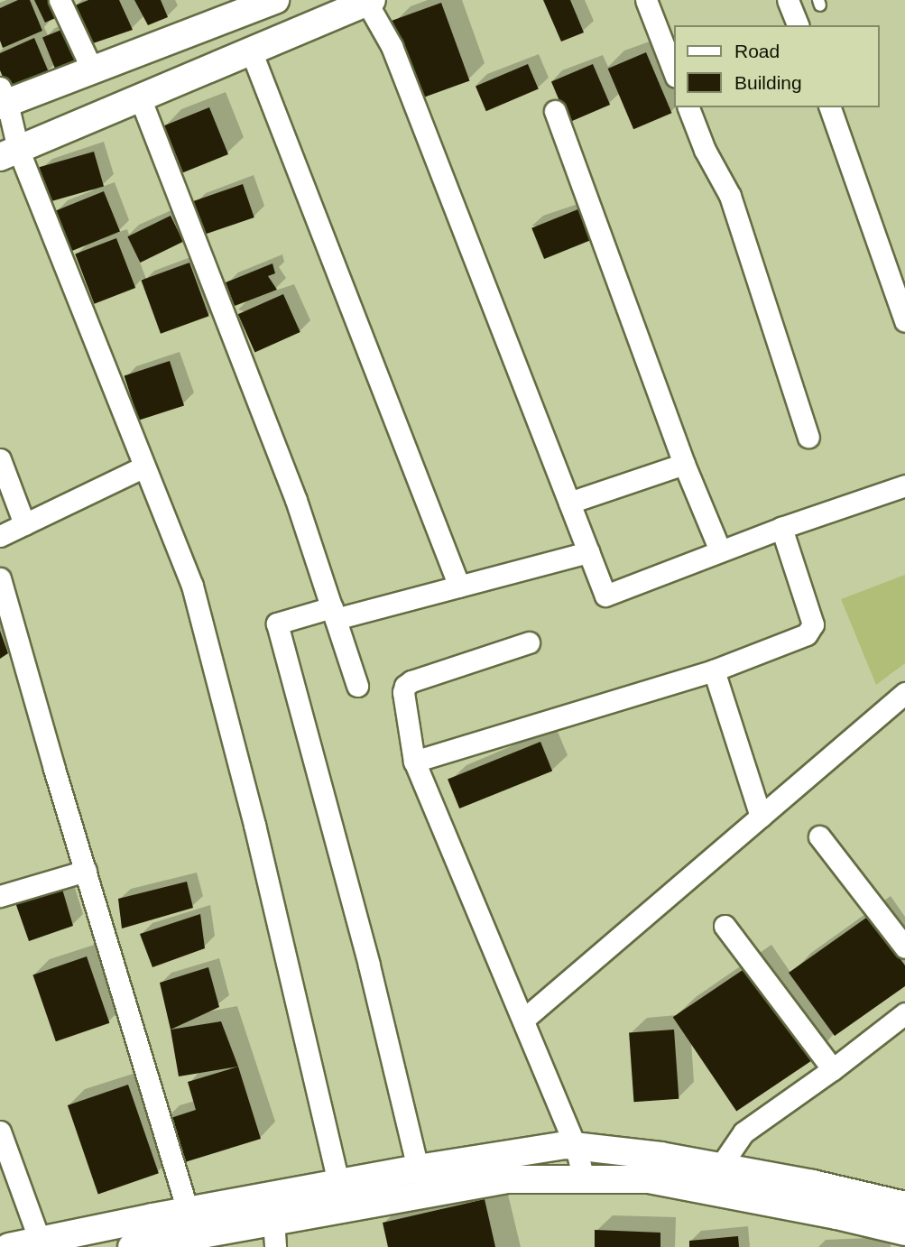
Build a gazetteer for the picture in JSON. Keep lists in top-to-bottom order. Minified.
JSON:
{"legend":["Road","Building"]}
